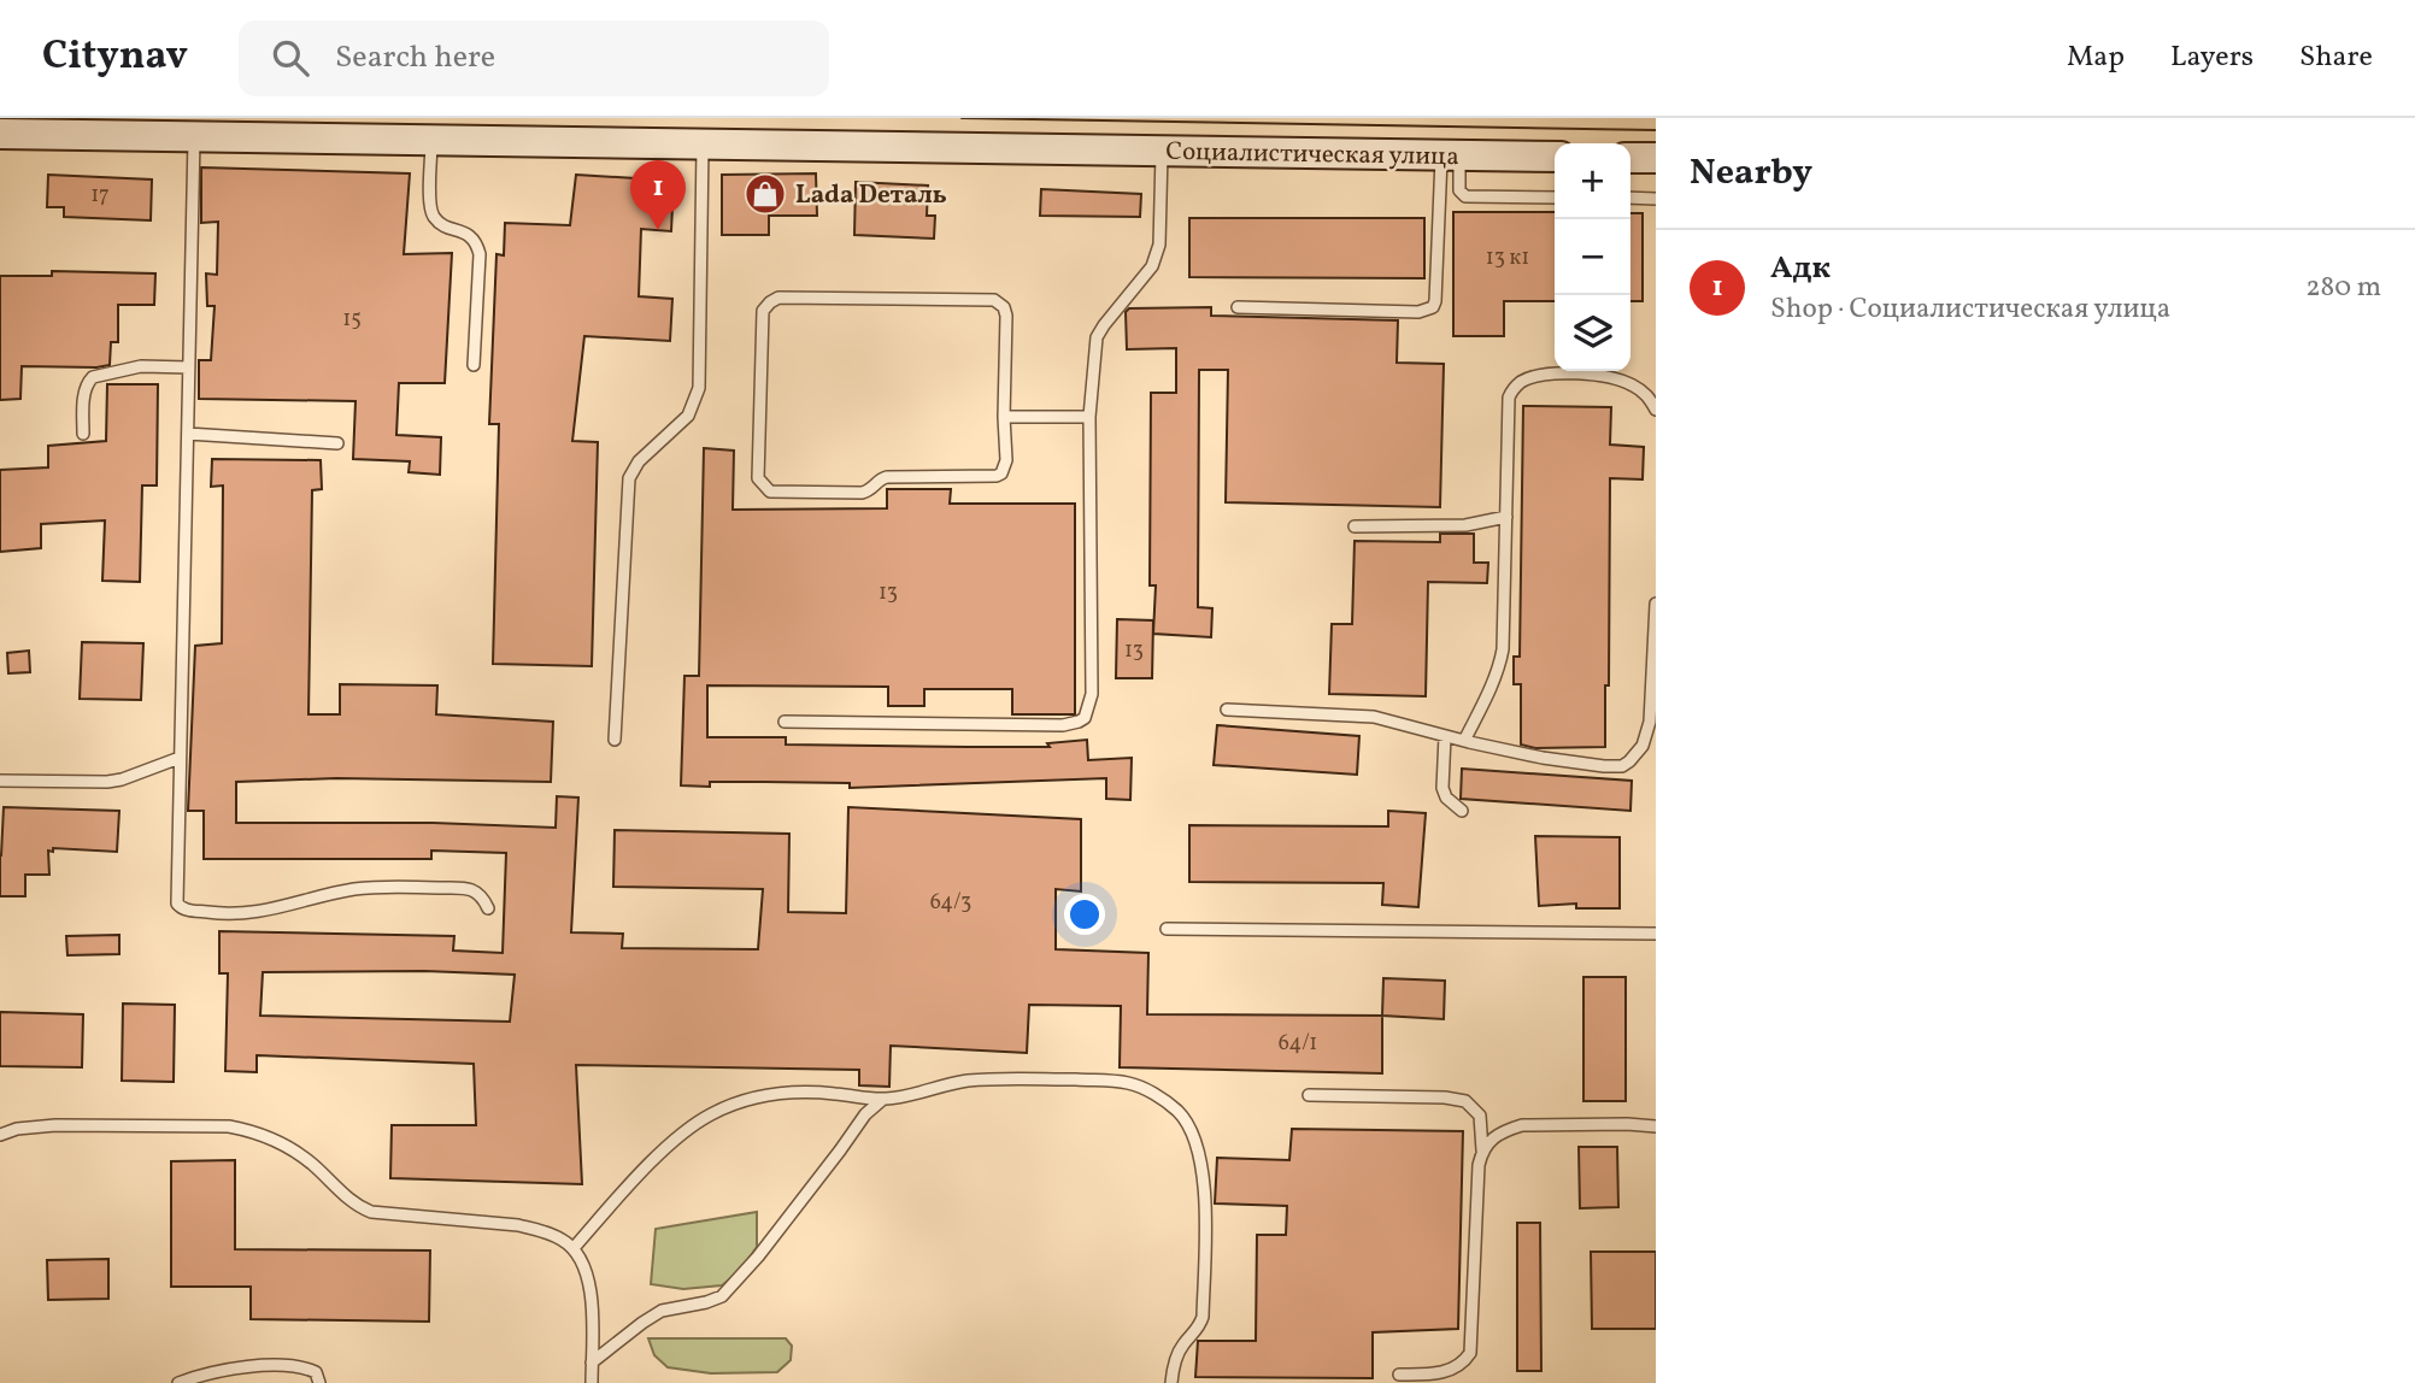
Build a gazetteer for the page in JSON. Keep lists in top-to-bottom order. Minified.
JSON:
{"streets":{"main road":["Социалистическая улица"]},"places":{"shop":["Lada Dеталь"]},"house_numbers":["17","13 к1","15","13","13","64/3","64/1"],"page":{"header":"Citynav","search":"Search here","nav":["Map","Layers","Share"],"heading":"Nearby","map_buttons":["+","−"],"pins":"1","list":[{"mark":"1","name":"Адк","note":"Shop · Социалистическая улица","value":"280 m"}]}}
